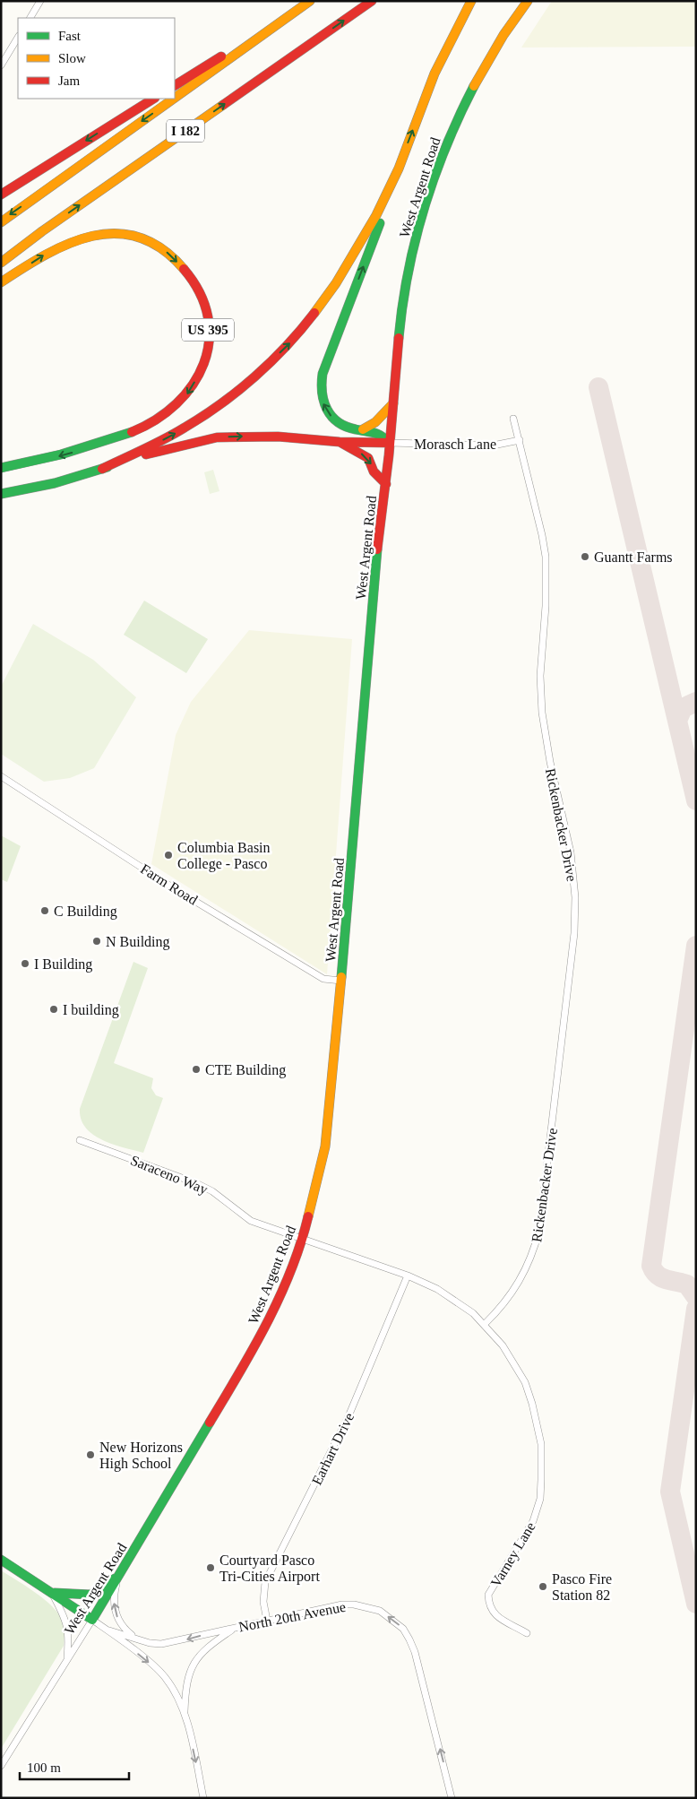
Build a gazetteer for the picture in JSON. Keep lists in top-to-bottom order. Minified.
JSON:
{"streets":{"main road":["I 182","West Argent Road","US 395"],"street":["Morasch Lane","Rickenbacker Drive","Farm Road","Saraceno Way","Earhart Drive","Varney Lane","North 20th Avenue"]},"crossings":[["West Argent Road","Morasch Lane"],["West Argent Road","Farm Road"],["West Argent Road","Saraceno Way"],["West Argent Road","Varney Lane"],["West Argent Road","North 20th Avenue"],["Morasch Lane","Rickenbacker Drive"],["Rickenbacker Drive","Varney Lane"],["Saraceno Way","Varney Lane"],["Earhart Drive","Varney Lane"],["Earhart Drive","North 20th Avenue"]],"places":["Guantt Farms","Columbia Basin College - Pasco","C Building","N Building","I Building","I building","CTE Building","New Horizons High School","Courtyard Pasco Tri-Cities Airport","Pasco Fire Station 82"],"legend":["Fast","Slow","Jam"],"scale_bar":"100 m"}
